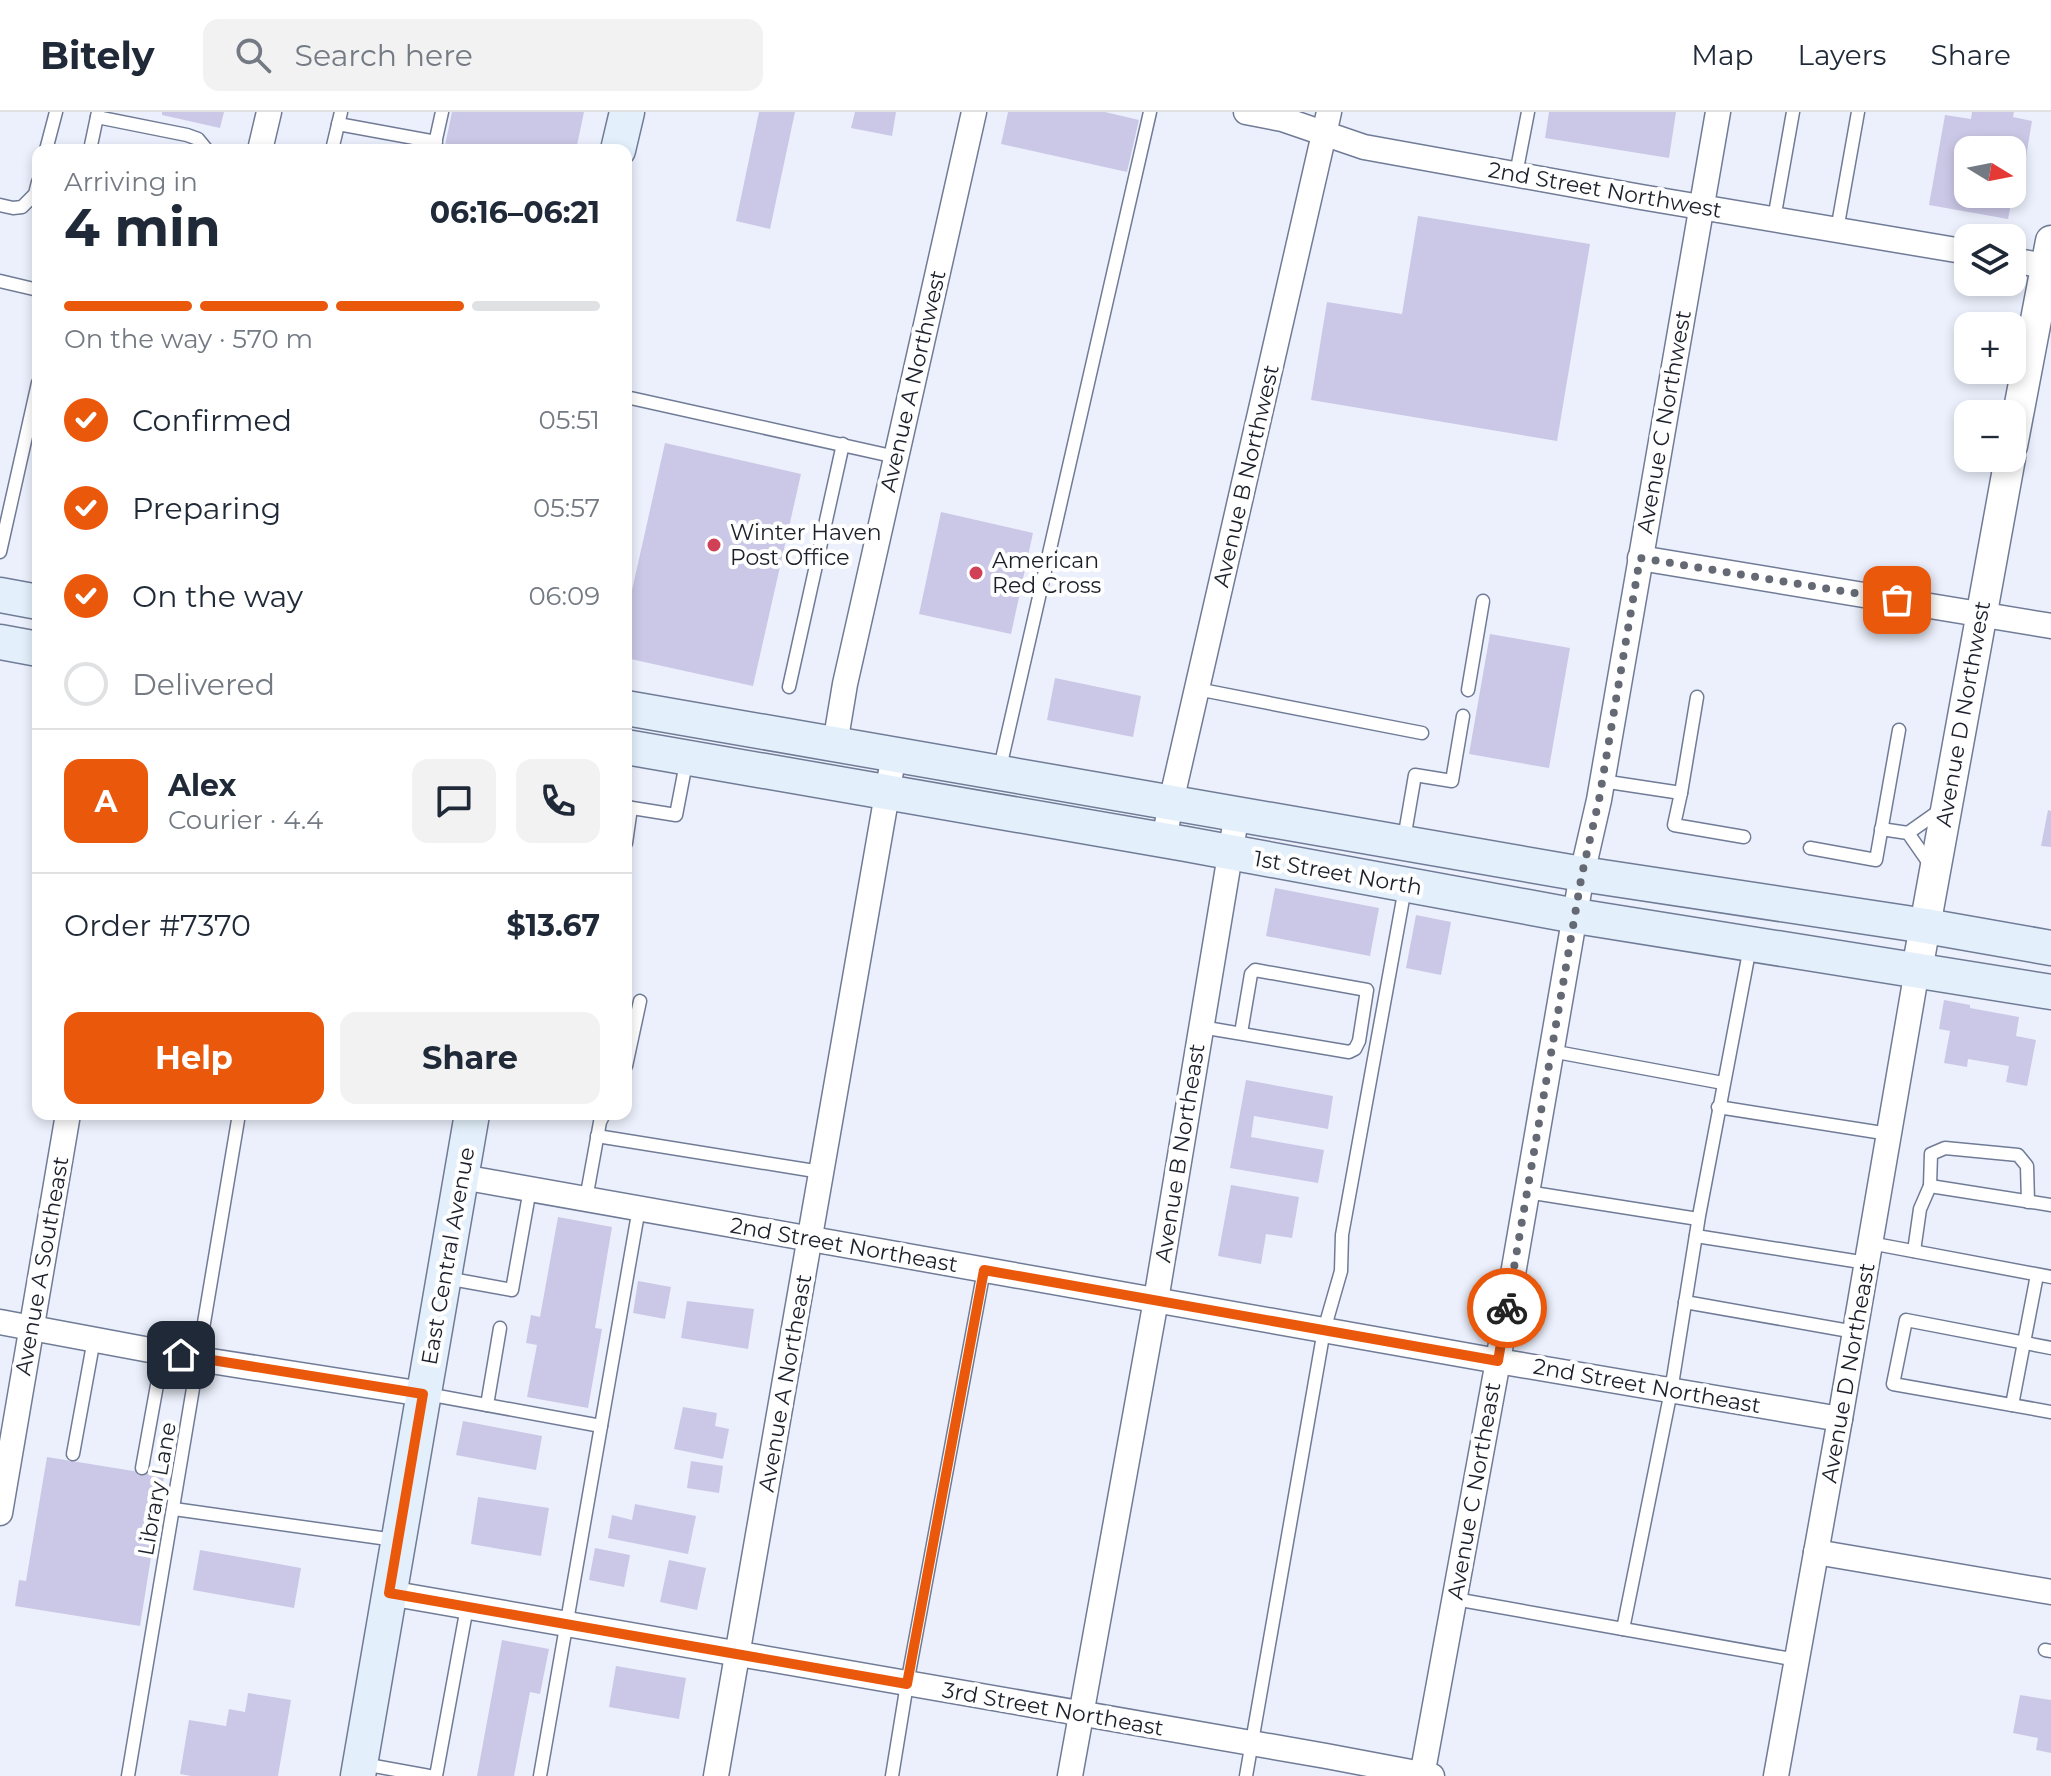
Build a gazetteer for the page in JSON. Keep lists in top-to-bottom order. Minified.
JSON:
{"streets":{"main road":["1st Street North","East Central Avenue"],"street":["2nd Street Northwest","Avenue A Northwest","Avenue C Northwest","Avenue B Northwest","Avenue D Northwest","Avenue B Northeast","2nd Street Northeast","Avenue A Southeast","Avenue D Northeast","Avenue A Northeast","Avenue C Northeast","3rd Street Northeast"],"lane":["Library Lane"]},"crossings":[["2nd Street Northwest","Avenue C Northwest"],["2nd Street Northwest","Avenue B Northwest"],["Avenue A Northwest","1st Street North"],["Avenue C Northwest","1st Street North"],["Avenue C Northwest","Avenue C Northeast"],["Avenue B Northwest","1st Street North"],["Avenue D Northwest","1st Street North"],["Avenue D Northwest","Avenue D Northeast"],["1st Street North","Avenue B Northeast"],["1st Street North","Avenue D Northeast"],["1st Street North","Avenue A Northeast"],["1st Street North","Avenue C Northeast"],["Avenue B Northeast","2nd Street Northeast"],["Avenue B Northeast","3rd Street Northeast"],["2nd Street Northeast","East Central Avenue"],["2nd Street Northeast","Avenue D Northeast"],["2nd Street Northeast","Avenue A Northeast"],["2nd Street Northeast","Avenue C Northeast"],["East Central Avenue","3rd Street Northeast"],["Avenue A Northeast","3rd Street Northeast"],["Avenue C Northeast","3rd Street Northeast"]],"places":["Winter Haven Post Office","American Red Cross"],"north":"right","page":{"header":"Bitely","search":"Search here","nav":["Map","Layers","Share"],"map_buttons":["+","−"],"heading":["4 min","Arriving in","06:16–06:21"],"panel":["Alex","Courier · 4.4","Order #7370","$13.67"],"bar":"On the way · 570 m","list":[["Confirmed","05:51"],["Preparing","05:57"],["On the way","06:09"],"Delivered"],"round":"A","buttons":["Help","Share"]}}
